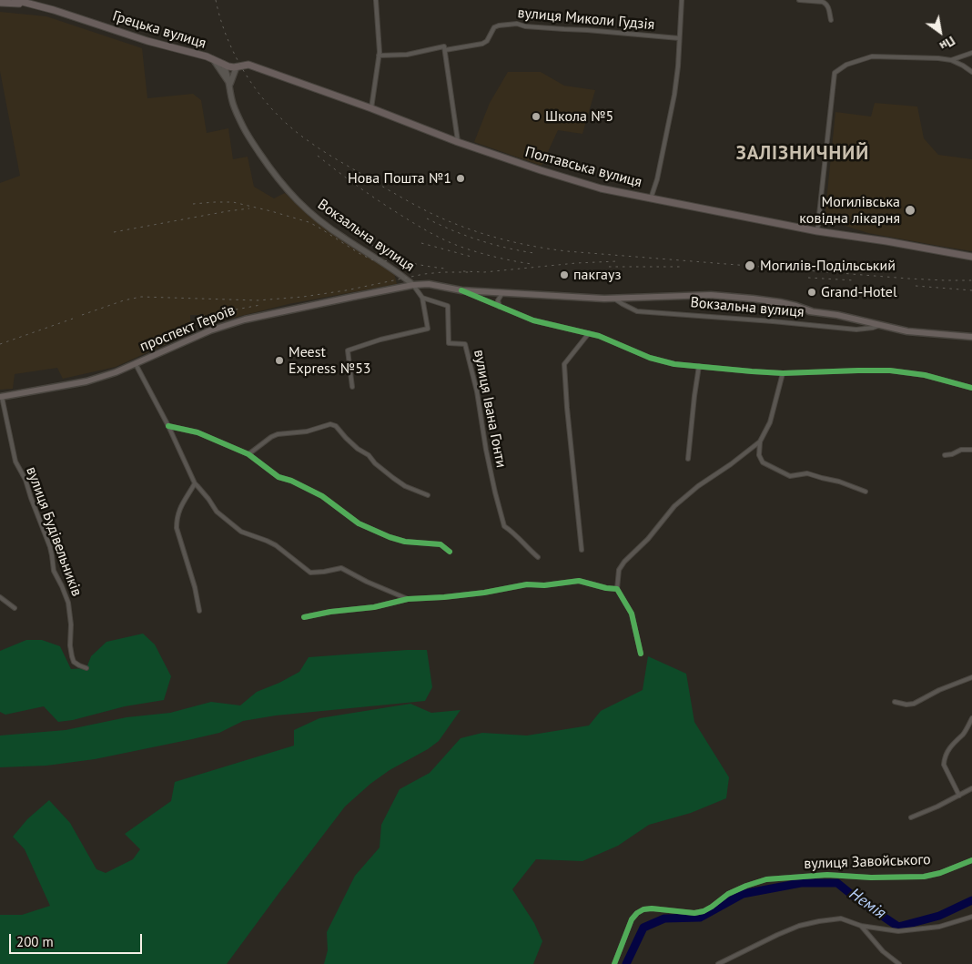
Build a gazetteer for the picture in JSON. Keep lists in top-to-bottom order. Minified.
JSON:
{"streets":{"highway":["Грецька вулиця","Полтавська вулиця"],"main road":["Вокзальна вулиця","проспект Героїв"],"street":["вулиця Миколи Гудзія","вулиця Івана Гонти","вулиця Будівельників","вулиця Завойського"]},"crossings":[["Грецька вулиця","Полтавська вулиця"],["Грецька вулиця","Вокзальна вулиця"],["Полтавська вулиця","Вокзальна вулиця"],["Вокзальна вулиця","проспект Героїв"],["проспект Героїв","вулиця Будівельників"]],"districts":["ЗАЛІЗНИЧНИЙ"],"water":["Немія"],"places":["Школа №5","Нова Пошта №1","Могилівська ковідна лікарня","Могилів-Подільський","пакгауз","Grand-Hotel","Meest Express №53"],"scale_bar":"200 m","north":"bottom right"}
